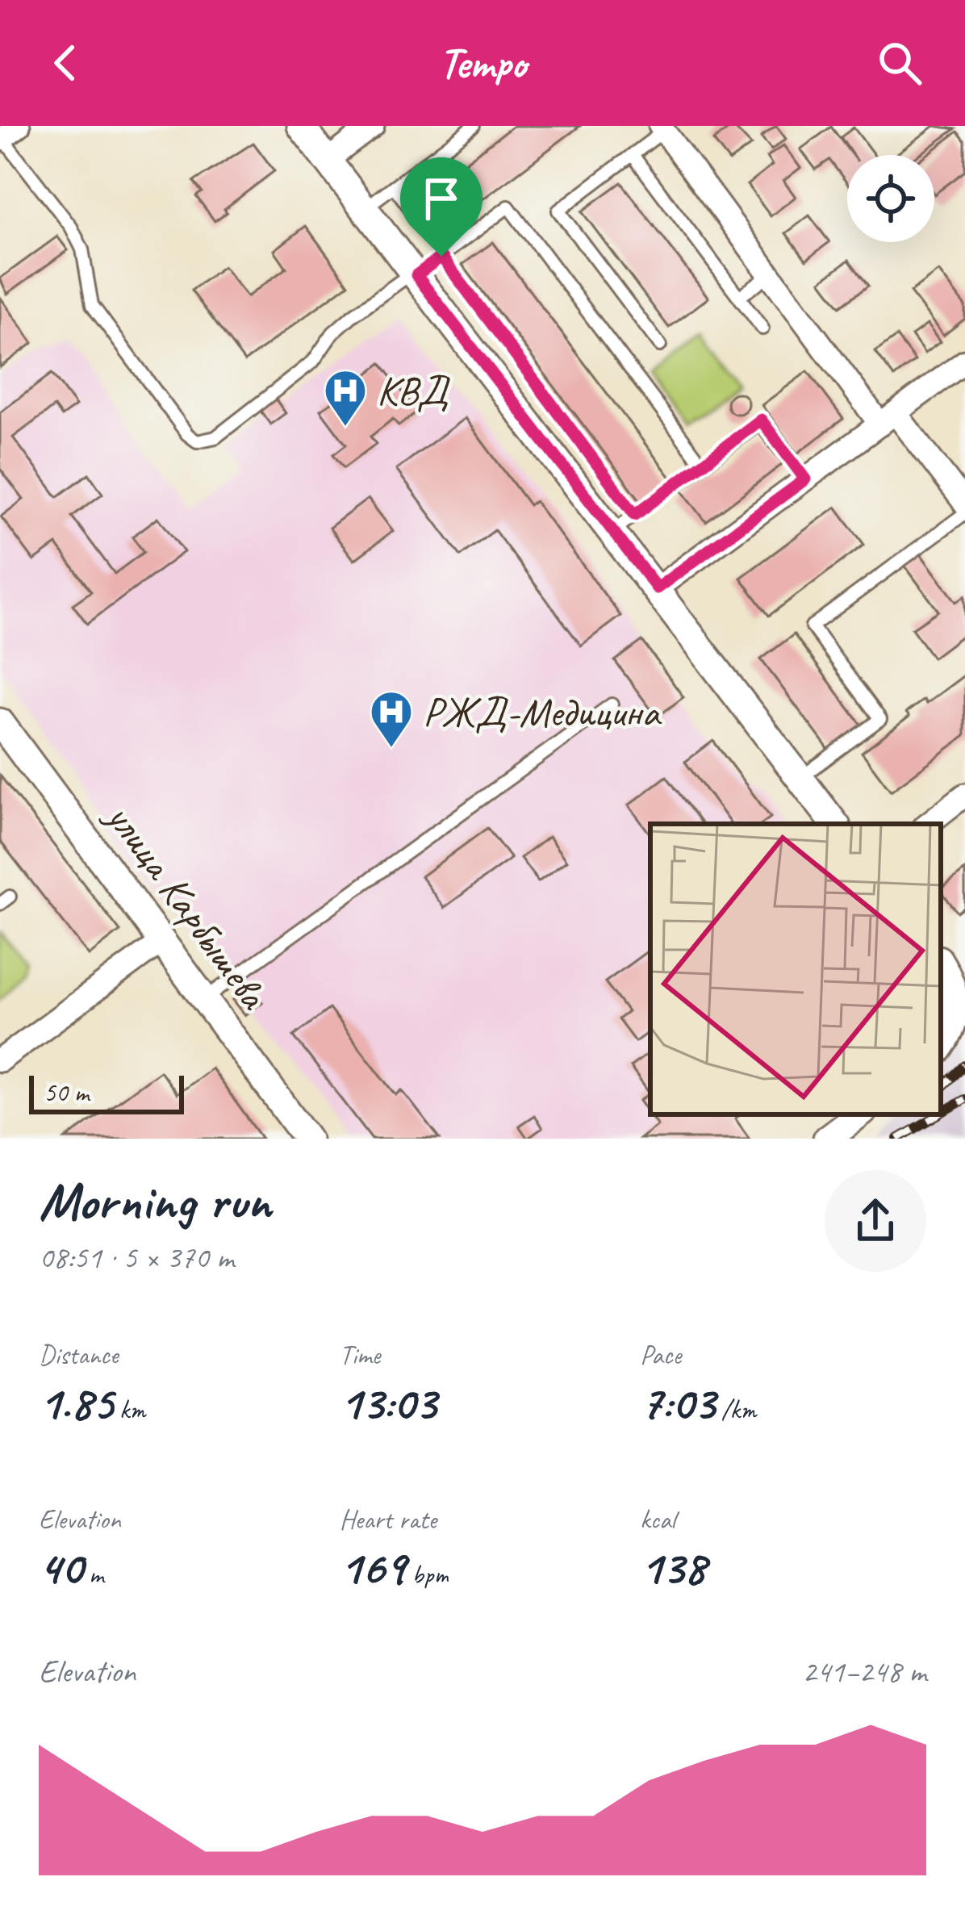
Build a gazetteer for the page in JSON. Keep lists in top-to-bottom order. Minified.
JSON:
{"streets":{"street":["улица Карбышева"]},"places":{"hospital":["КВД","РЖД-Медицина"]},"scale_bar":"50 m","page":{"header":"Tempo","scale":"50 m","heading":["Morning run","08:51 · 5 × 370 m"],"stats":[["Distance","1.85 km"],["Time","13:03"],["Pace","7:03 /km"],["Elevation","40 m"],["Heart rate","169 bpm"],["kcal","138"]],"chart":["Elevation","241–248 m"]}}
